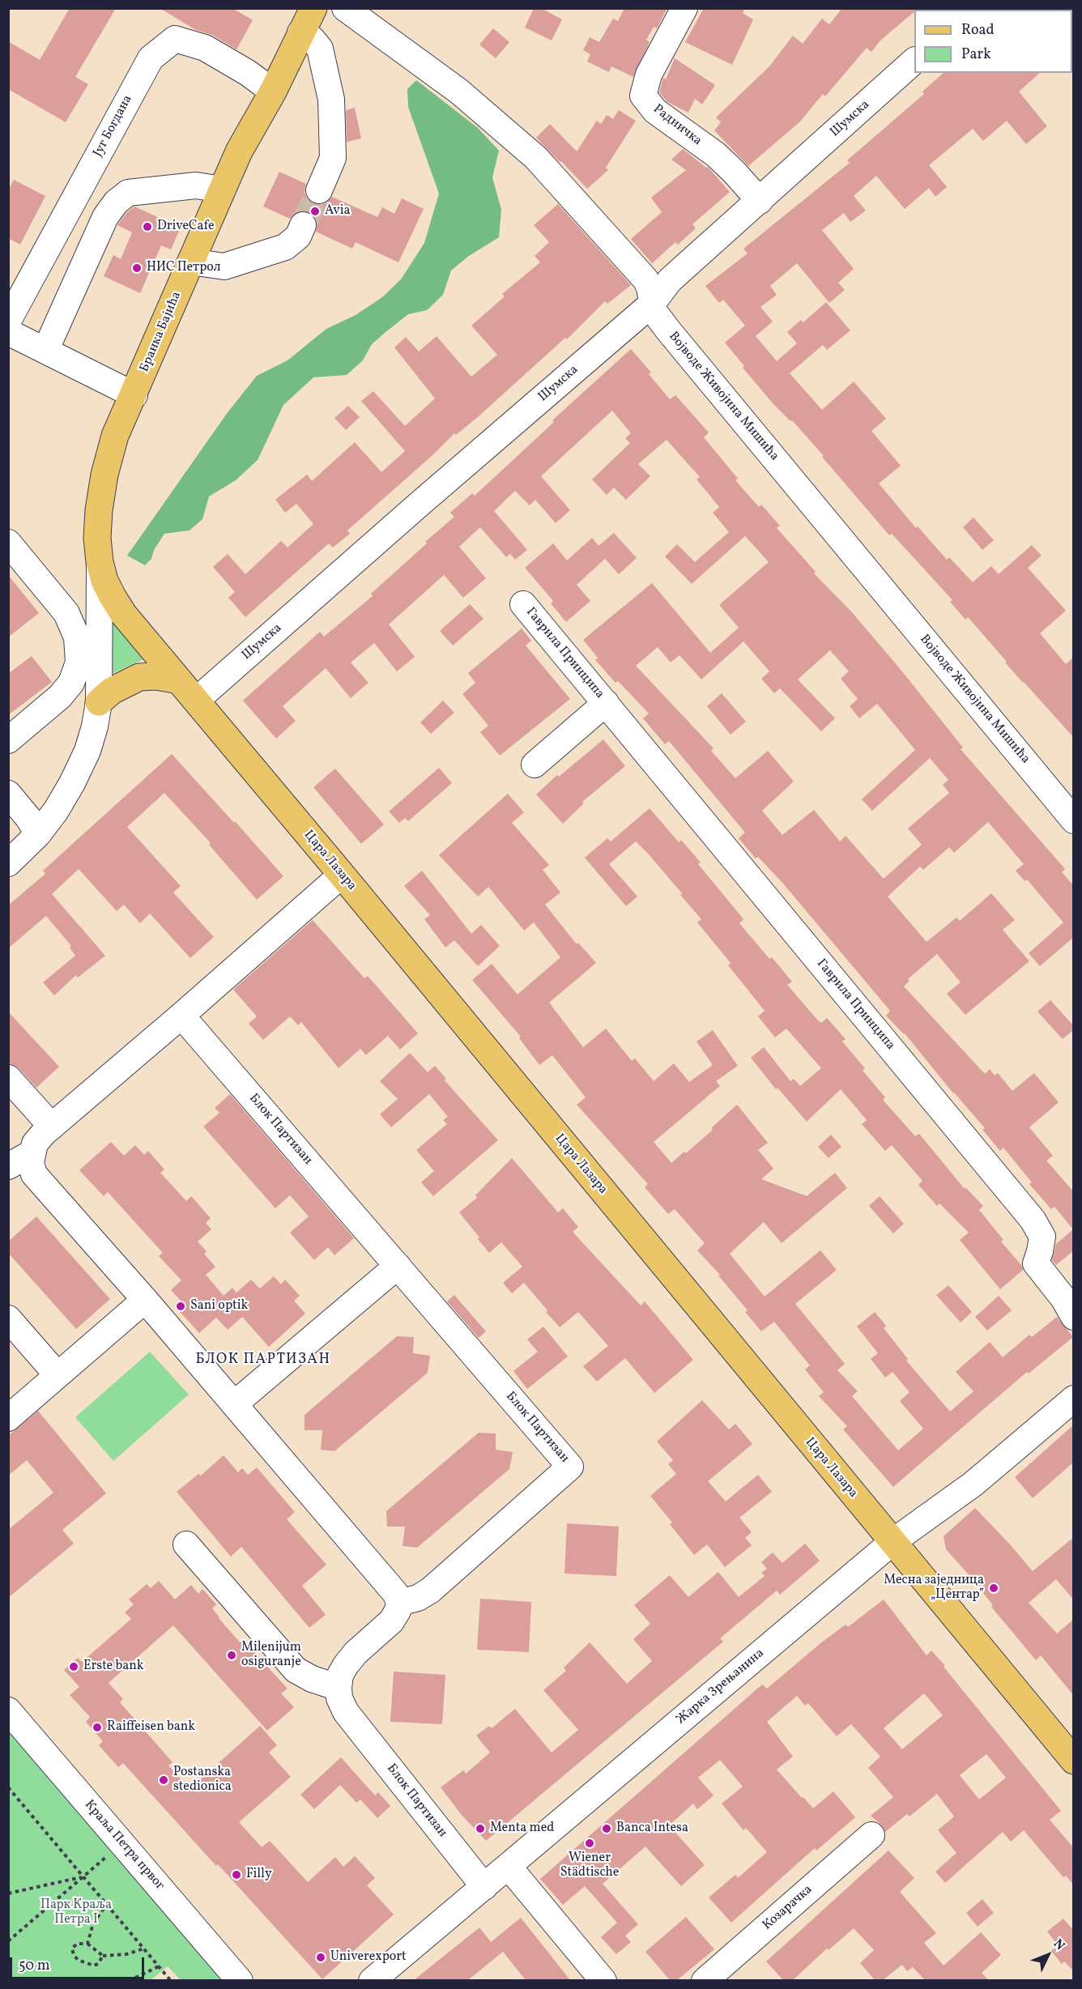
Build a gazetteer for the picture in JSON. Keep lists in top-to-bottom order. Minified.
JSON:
{"streets":{"main road":["Бранка Бајића","Цара Лазара"],"street":["Шумска","Радничка","Југ Богдана","Војводе Живојина Мишића","Гаврила Принципа","Блок Партизан","Жарка Зрењанина","Краља Петра првог","Козарачка"]},"crossings":[["Шумска","Радничка"],["Шумска","Војводе Живојина Мишића"],["Шумска","Цара Лазара"],["Југ Богдана","Бранка Бајића"],["Бранка Бајића","Цара Лазара"],["Цара Лазара","Жарка Зрењанина"],["Блок Партизан","Жарка Зрењанина"]],"districts":["БЛОК ПАРТИЗАН"],"parks":["Парк Краља Петра I"],"places":["Avia","DriveCafe","НИС Петрол","Sani optik","Месна заједница „Центар”","Milenijum osiguranje","Erste bank","Raiffeisen bank","Postanska stedionica","Menta med","Banca Intesa","Wiener Städtische","Filly","Univerexport"],"legend":["Road","Park"],"scale_bar":"50 m","north":"top right"}
